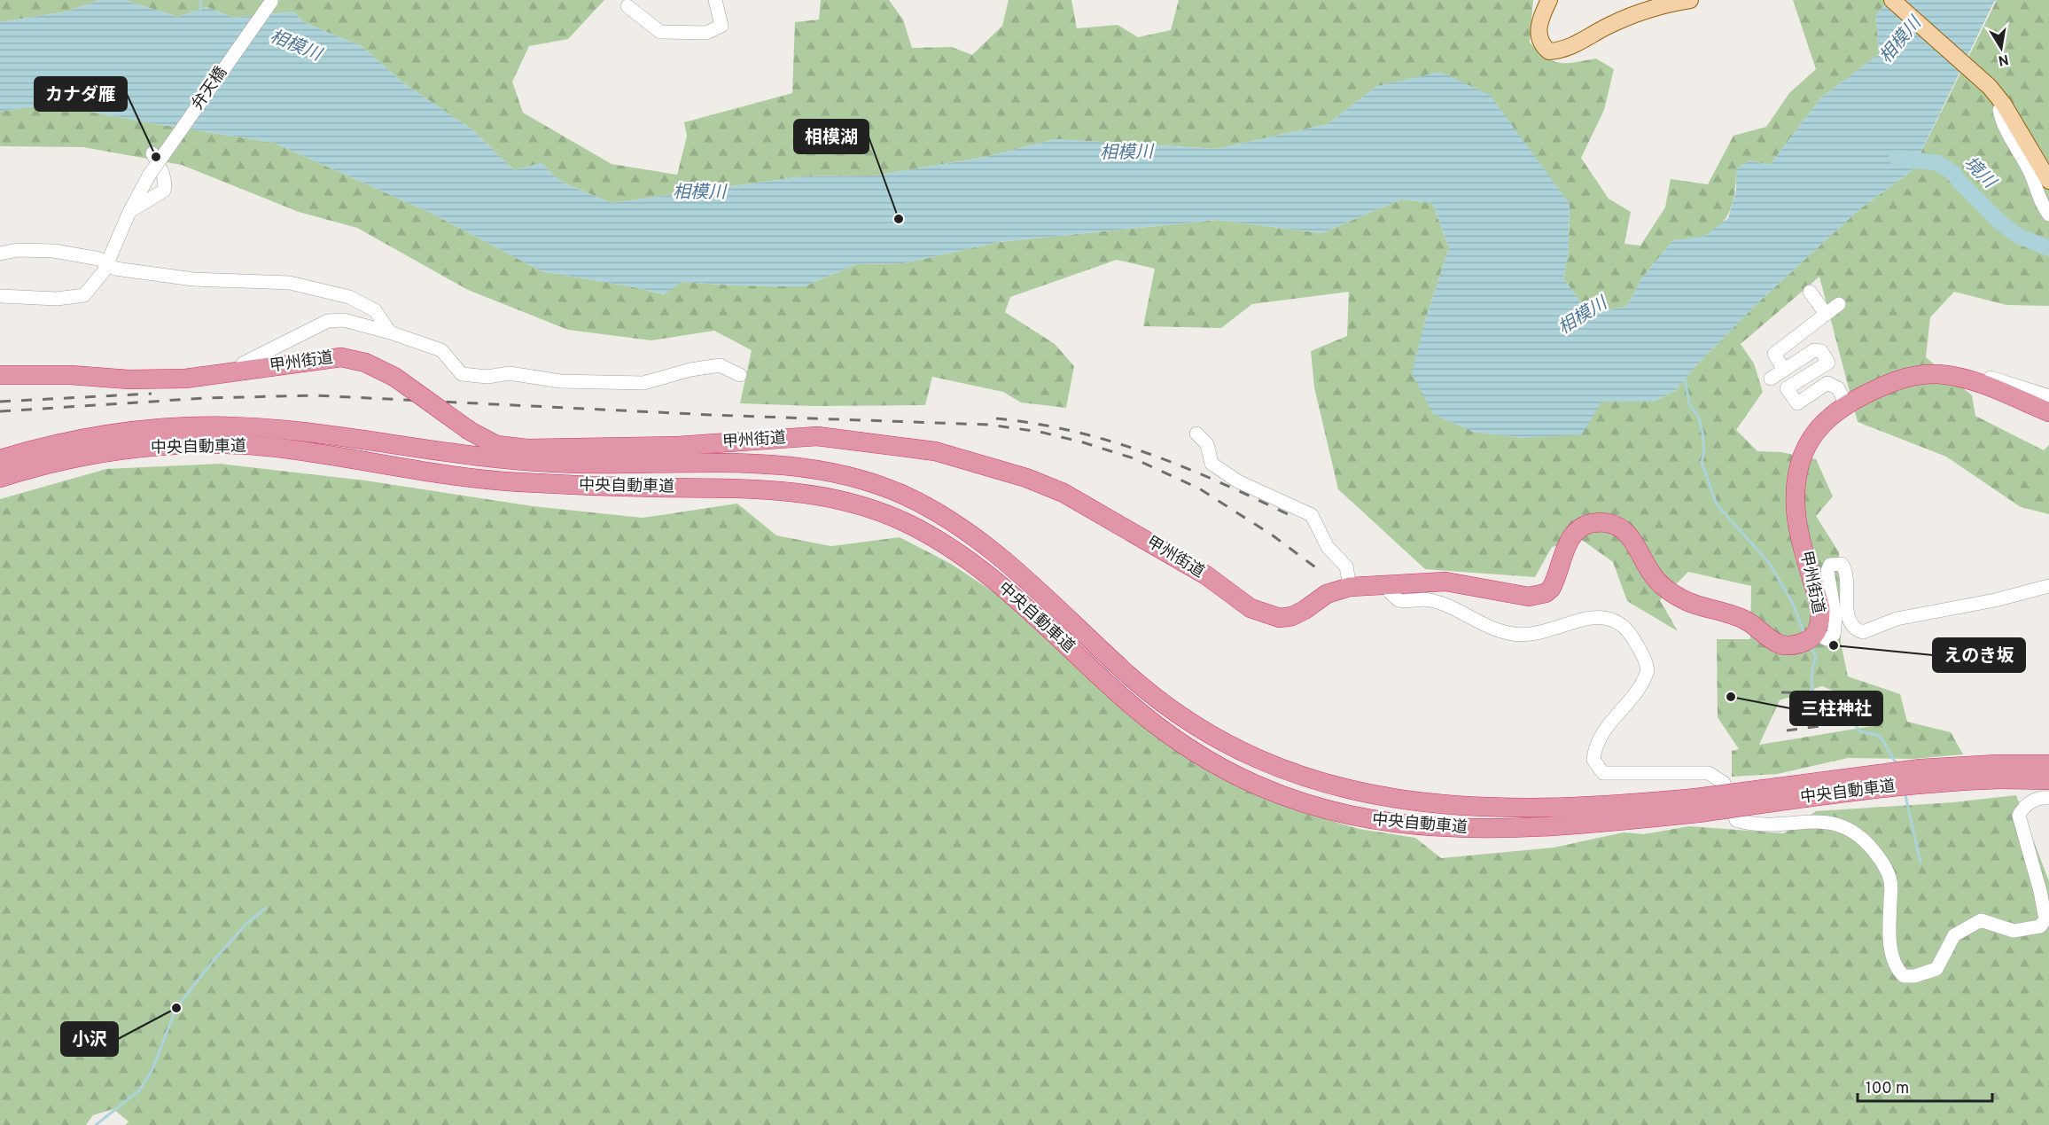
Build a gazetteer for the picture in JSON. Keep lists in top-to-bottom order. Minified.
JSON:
{"streets":{"highway":["甲州街道","中央自動車道"],"street":["弁天橋"]},"water":["相模川","境川"],"places":["カナダ雁","相模湖","えのき坂","三柱神社","小沢"],"scale_bar":"100 m","north":"bottom"}
